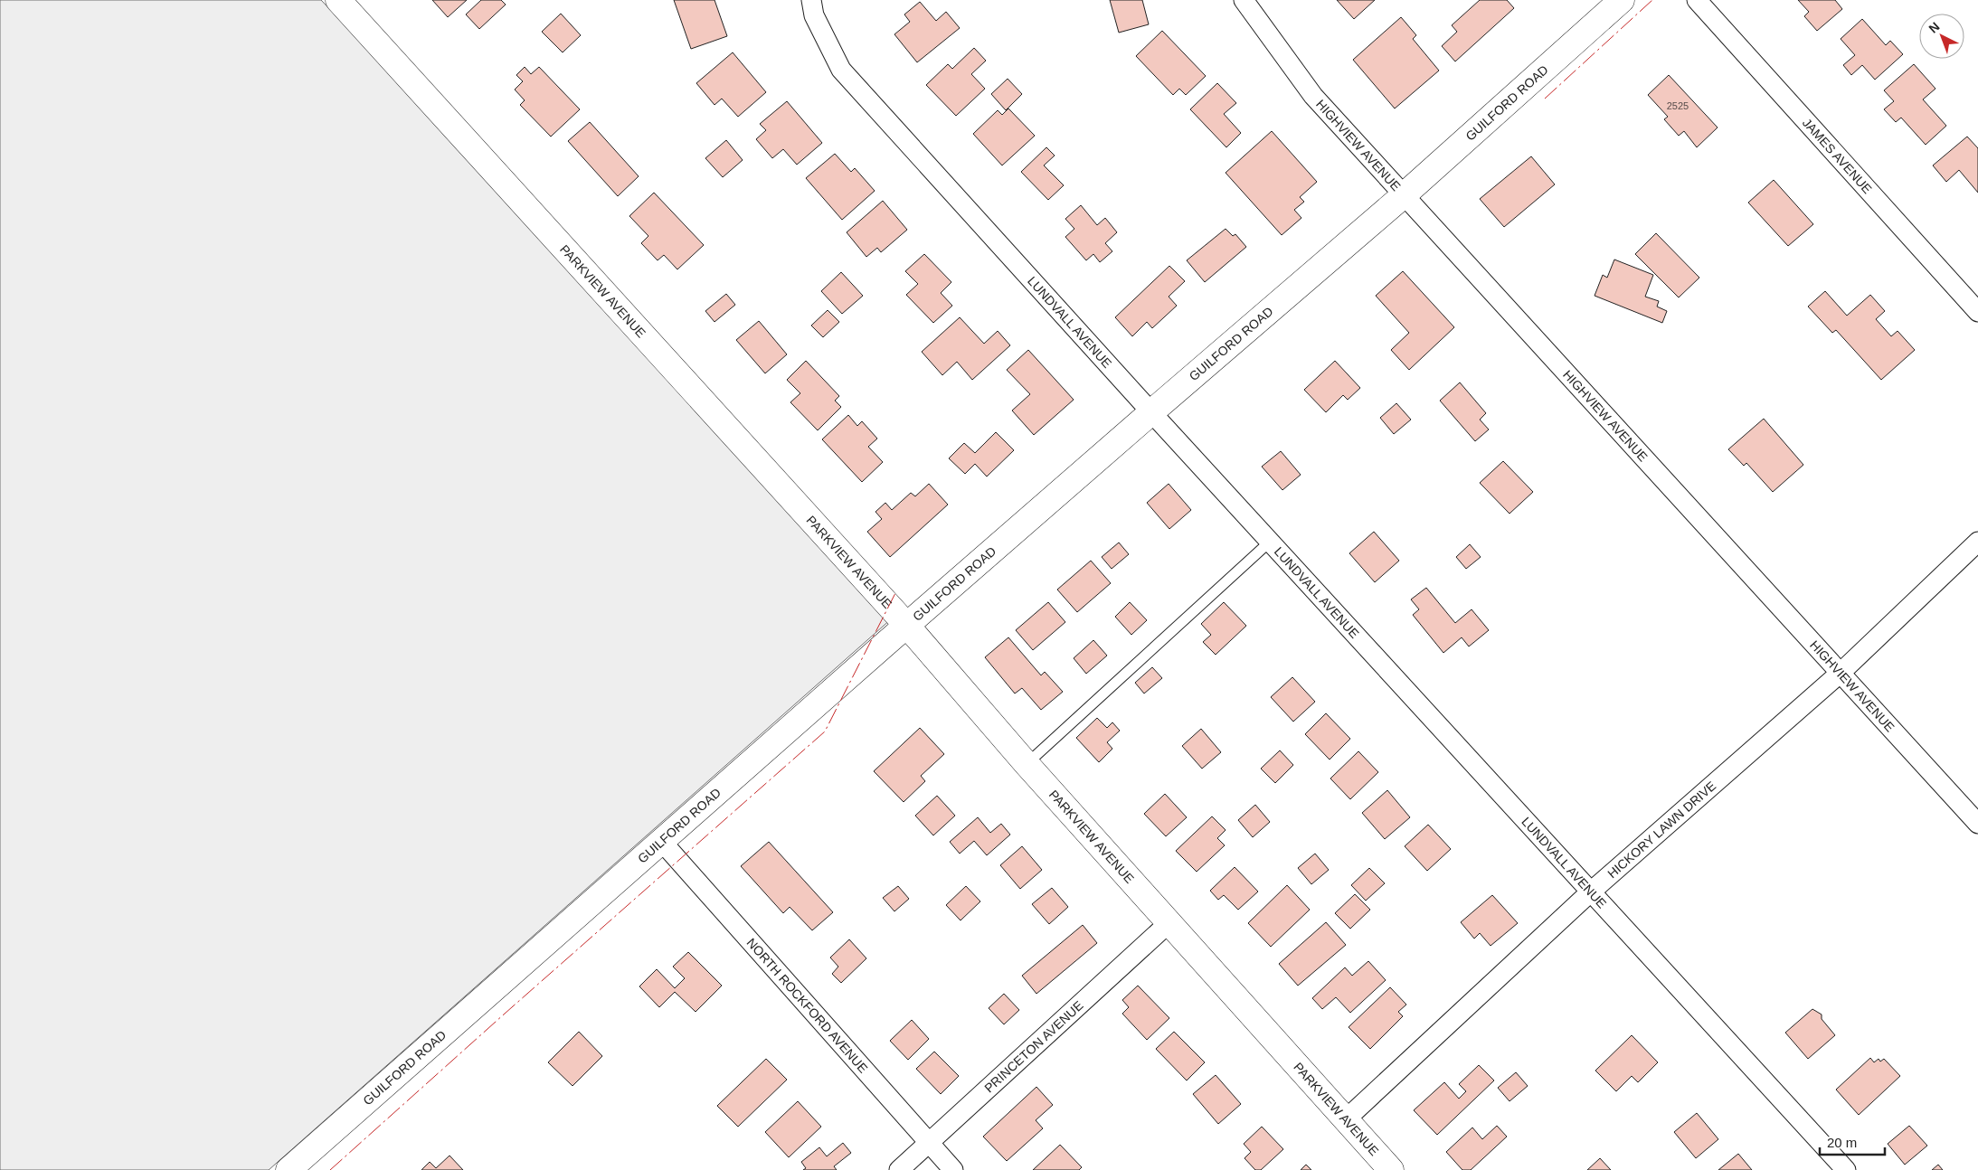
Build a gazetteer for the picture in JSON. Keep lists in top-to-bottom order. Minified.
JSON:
{"streets":{"street":["GUILFORD ROAD","HIGHVIEW AVENUE","JAMES AVENUE","PARKVIEW AVENUE","LUNDVALL AVENUE","HICKORY LAWN DRIVE","NORTH ROCKFORD AVENUE","PRINCETON AVENUE"]},"crossings":[["GUILFORD ROAD","HIGHVIEW AVENUE"],["GUILFORD ROAD","PARKVIEW AVENUE"],["GUILFORD ROAD","LUNDVALL AVENUE"],["GUILFORD ROAD","NORTH ROCKFORD AVENUE"],["HIGHVIEW AVENUE","HICKORY LAWN DRIVE"],["PARKVIEW AVENUE","HICKORY LAWN DRIVE"],["PARKVIEW AVENUE","PRINCETON AVENUE"],["LUNDVALL AVENUE","HICKORY LAWN DRIVE"],["NORTH ROCKFORD AVENUE","PRINCETON AVENUE"]],"house_numbers":["2525"],"scale_bar":"20 m","north":"top left"}
